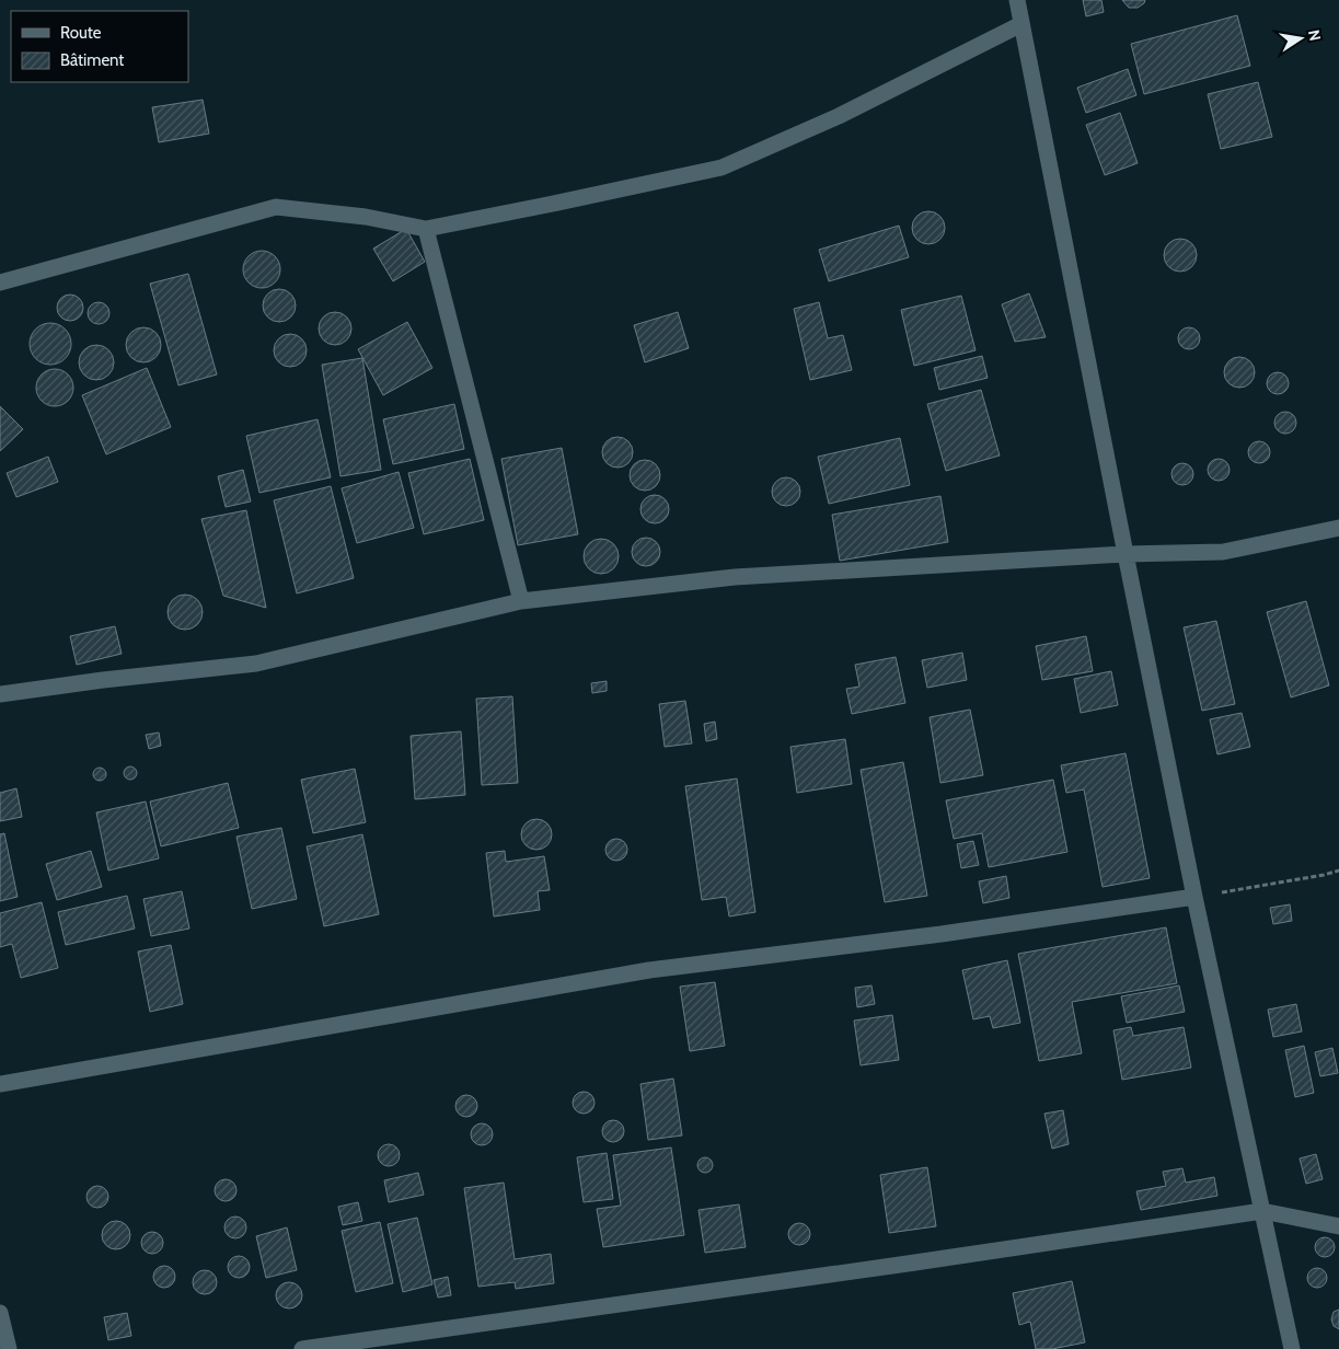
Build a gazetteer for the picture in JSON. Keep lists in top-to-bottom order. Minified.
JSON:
{"legend":["Route","Bâtiment"],"north":"right"}
